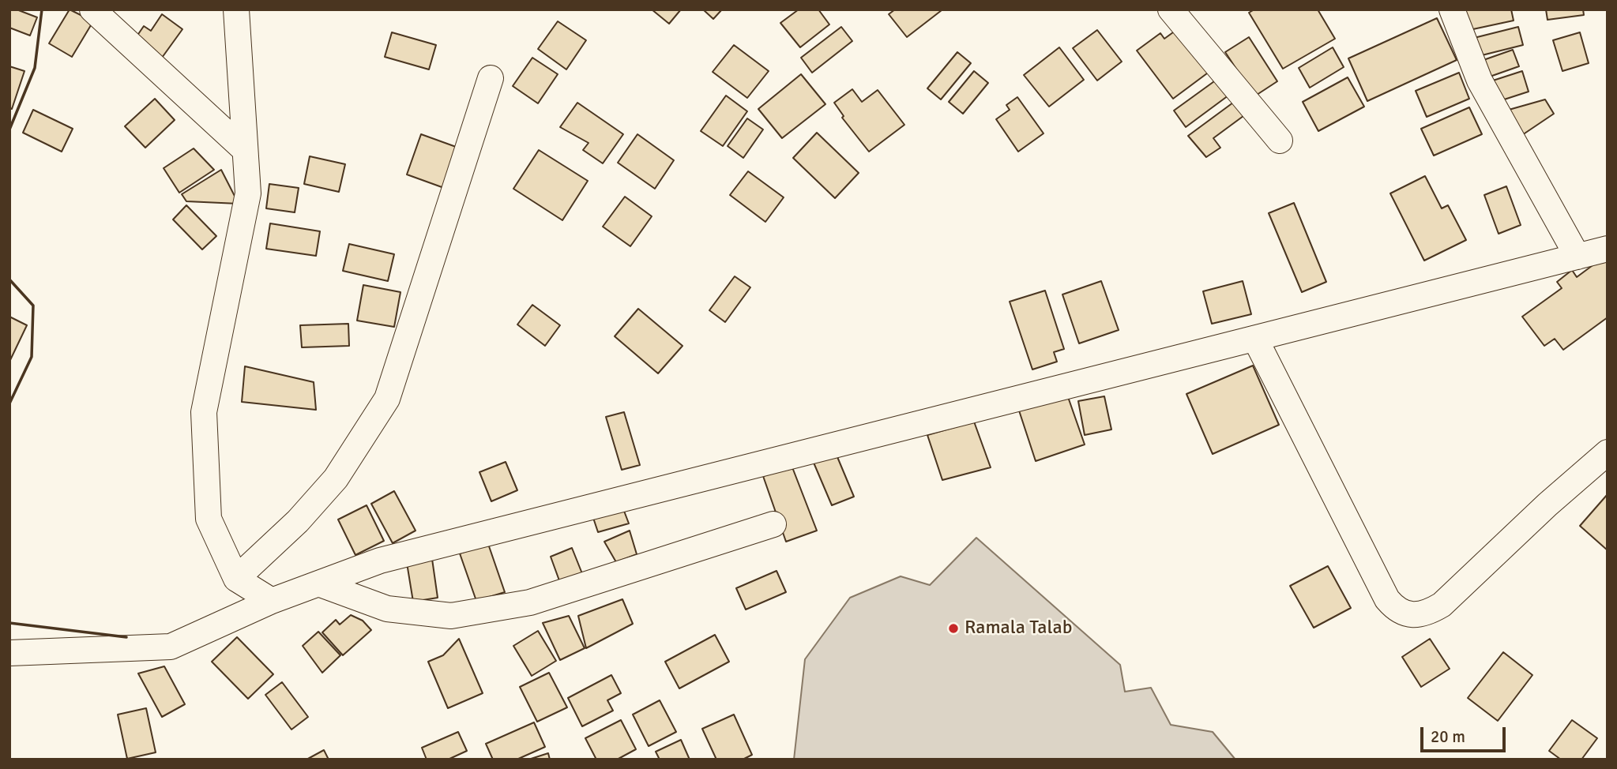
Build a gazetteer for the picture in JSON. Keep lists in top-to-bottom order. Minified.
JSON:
{"places":["Ramala Talab"],"scale_bar":"20 m"}
